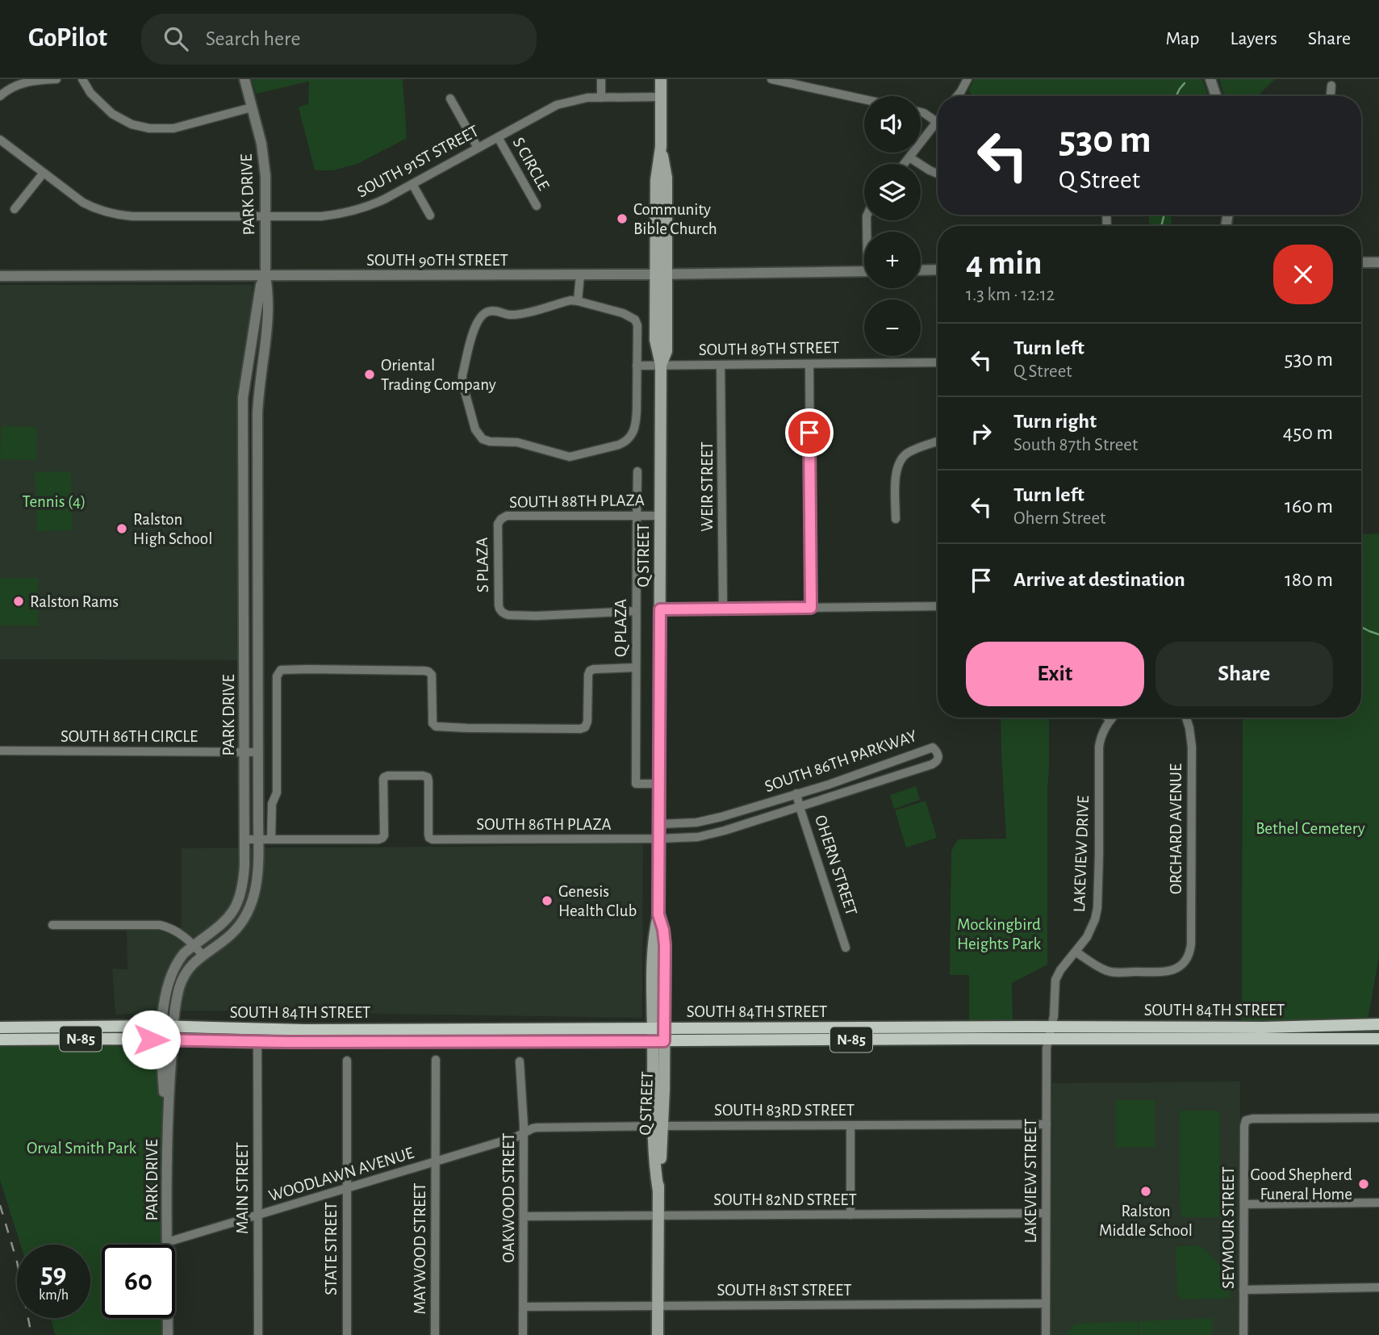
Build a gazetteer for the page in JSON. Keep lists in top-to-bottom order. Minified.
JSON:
{"streets":{"main road":["Q STREET","SOUTH 84TH STREET","N-85"],"street":["SOUTH 91ST STREET","S CIRCLE","PARK DRIVE","SOUTH 90TH STREET","SOUTH 89TH STREET","WEIR STREET","SOUTH 88TH PLAZA","S PLAZA","Q PLAZA","SOUTH 86TH CIRCLE","SOUTH 86TH PARKWAY","SOUTH 86TH PLAZA","ORCHARD AVENUE","LAKEVIEW DRIVE","OHERN STREET","SOUTH 83RD STREET","WOODLAWN AVENUE","LAKEVIEW STREET","MAIN STREET","OAKWOOD STREET","SOUTH 82ND STREET","SEYMOUR STREET","STATE STREET","MAYWOOD STREET","SOUTH 81ST STREET"]},"crossings":[["SOUTH 91ST STREET","S CIRCLE"],["SOUTH 91ST STREET","PARK DRIVE"],["SOUTH 91ST STREET","Q STREET"],["PARK DRIVE","SOUTH 90TH STREET"],["PARK DRIVE","SOUTH 86TH CIRCLE"],["PARK DRIVE","SOUTH 84TH STREET"],["PARK DRIVE","WOODLAWN AVENUE"],["SOUTH 90TH STREET","Q STREET"],["SOUTH 89TH STREET","WEIR STREET"],["SOUTH 89TH STREET","Q STREET"],["SOUTH 88TH PLAZA","Q STREET"],["SOUTH 88TH PLAZA","S PLAZA"],["SOUTH 88TH PLAZA","Q PLAZA"],["Q STREET","Q PLAZA"],["Q STREET","SOUTH 86TH PARKWAY"],["Q STREET","SOUTH 86TH PLAZA"],["Q STREET","SOUTH 84TH STREET"],["Q STREET","SOUTH 83RD STREET"],["Q STREET","SOUTH 82ND STREET"],["Q STREET","SOUTH 81ST STREET"],["S PLAZA","Q PLAZA"],["SOUTH 86TH PARKWAY","SOUTH 86TH PLAZA"],["SOUTH 86TH PARKWAY","OHERN STREET"],["ORCHARD AVENUE","LAKEVIEW DRIVE"],["LAKEVIEW DRIVE","SOUTH 84TH STREET"],["LAKEVIEW DRIVE","LAKEVIEW STREET"],["SOUTH 84TH STREET","LAKEVIEW STREET"],["SOUTH 84TH STREET","MAIN STREET"],["SOUTH 83RD STREET","WOODLAWN AVENUE"],["SOUTH 83RD STREET","LAKEVIEW STREET"],["SOUTH 83RD STREET","OAKWOOD STREET"],["WOODLAWN AVENUE","MAIN STREET"],["WOODLAWN AVENUE","OAKWOOD STREET"],["WOODLAWN AVENUE","STATE STREET"],["WOODLAWN AVENUE","MAYWOOD STREET"],["LAKEVIEW STREET","SOUTH 82ND STREET"],["LAKEVIEW STREET","SOUTH 81ST STREET"],["OAKWOOD STREET","SOUTH 82ND STREET"],["OAKWOOD STREET","SOUTH 81ST STREET"]],"parks":["Tennis (4)","Bethel Cemetery","Mockingbird Heights Park","Orval Smith Park"],"places":["Community Bible Church","Oriental Trading Company","Ralston High School","Ralston Rams","Genesis Health Club","Good Shepherd Funeral Home","Ralston Middle School"],"page":{"header":"GoPilot","search":"Search here","nav":["Map","Layers","Share"],"map_buttons":["+","−"],"turn":["530 m","Q Street"],"heading":["4 min","1.3 km · 12:12"],"list":[{"name":"Turn left","note":"Q Street","value":"530 m"},{"name":"Turn right","note":"South 87th Street","value":"450 m"},{"name":"Turn left","note":"Ohern Street","value":"160 m"},{"name":"Arrive at destination","value":"180 m"}],"buttons":["Exit","Share"],"speed":"59 km/h","limit":"60"}}
